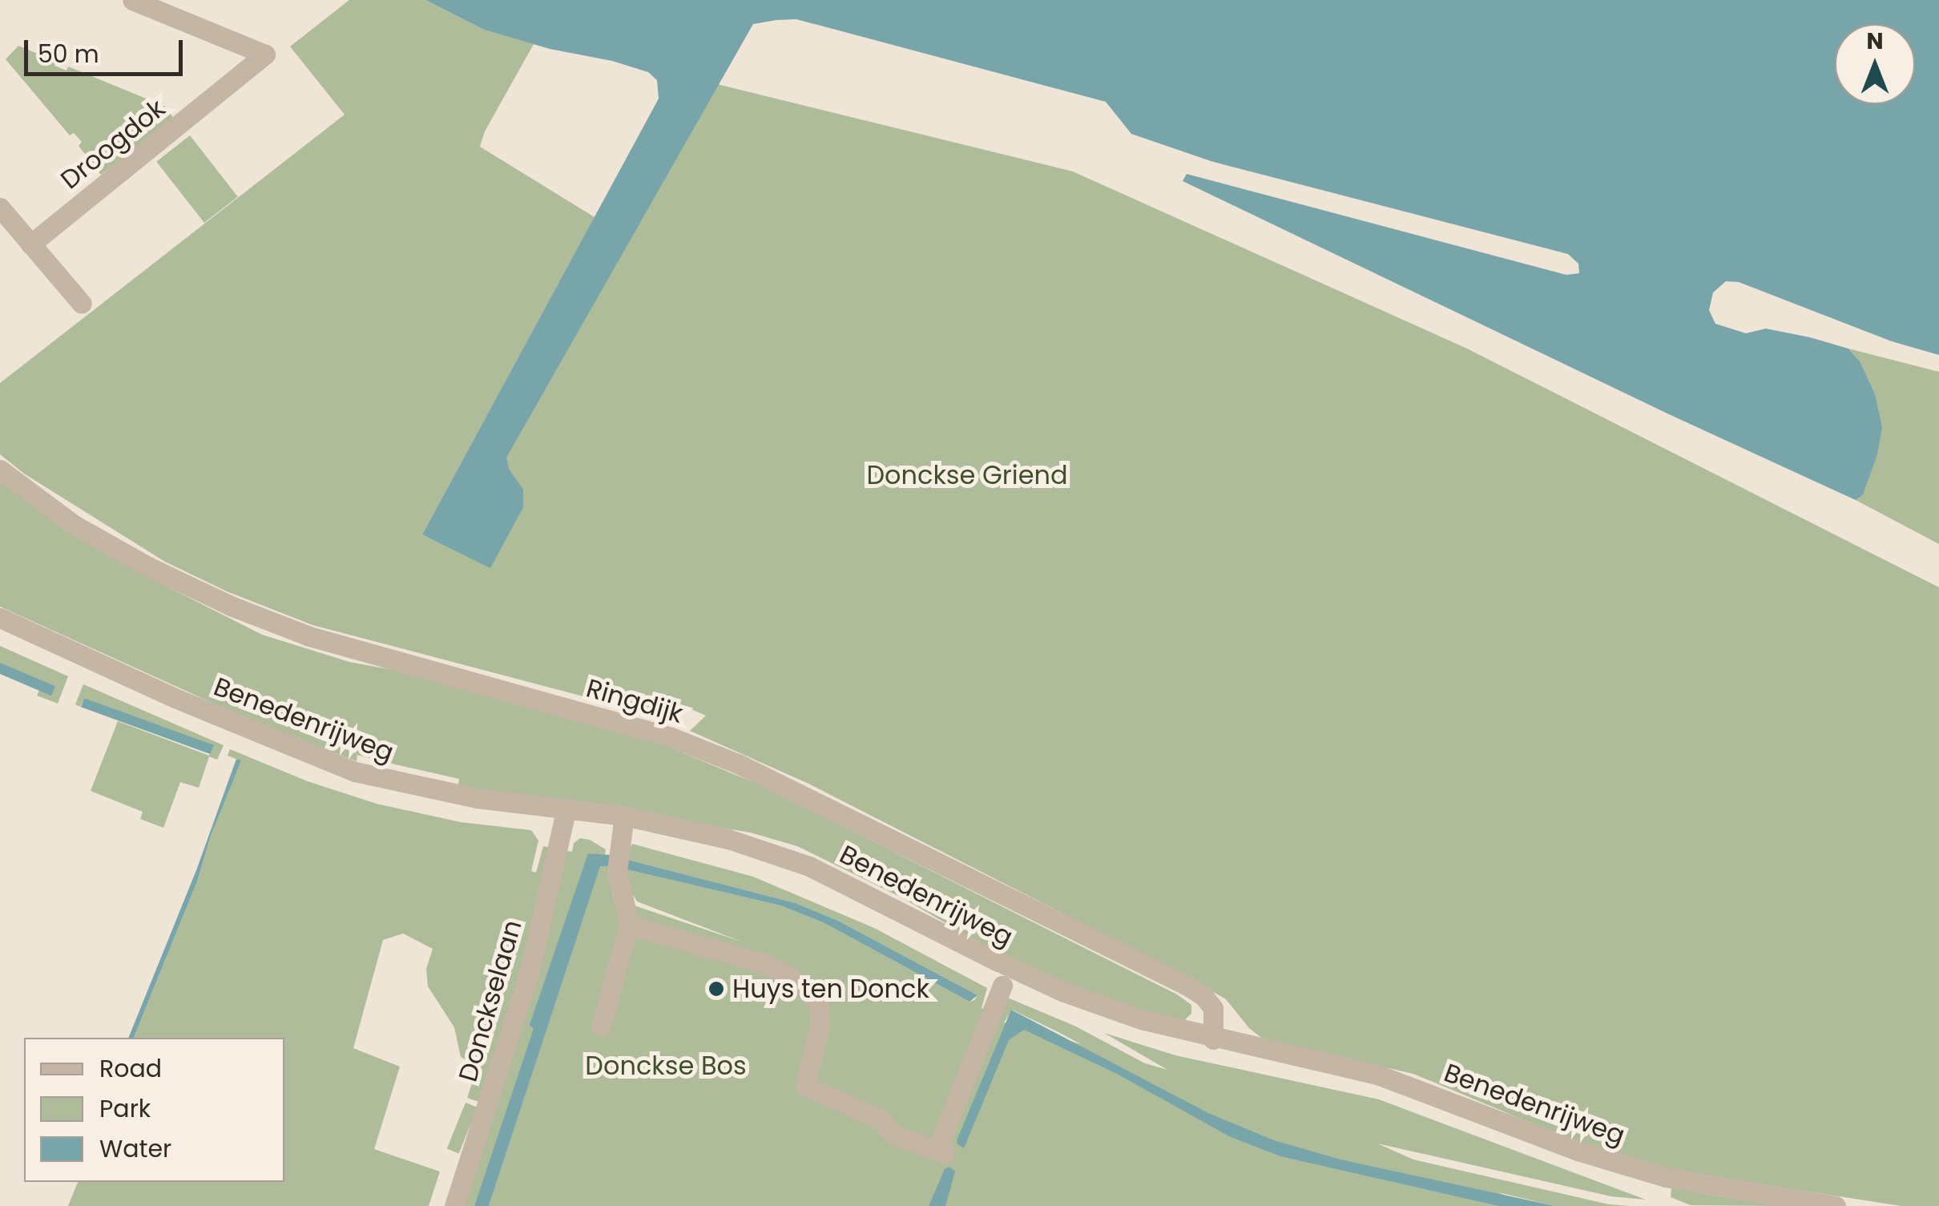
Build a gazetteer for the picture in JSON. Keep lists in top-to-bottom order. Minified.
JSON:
{"streets":{"street":["Droogdok","Ringdijk","Benedenrijweg","Donckselaan"]},"crossings":[["Ringdijk","Benedenrijweg"],["Benedenrijweg","Donckselaan"]],"parks":["Donckse Griend","Donckse Bos"],"places":["Huys ten Donck"],"legend":["Road","Park","Water"],"scale_bar":"50 m","north":"top"}
